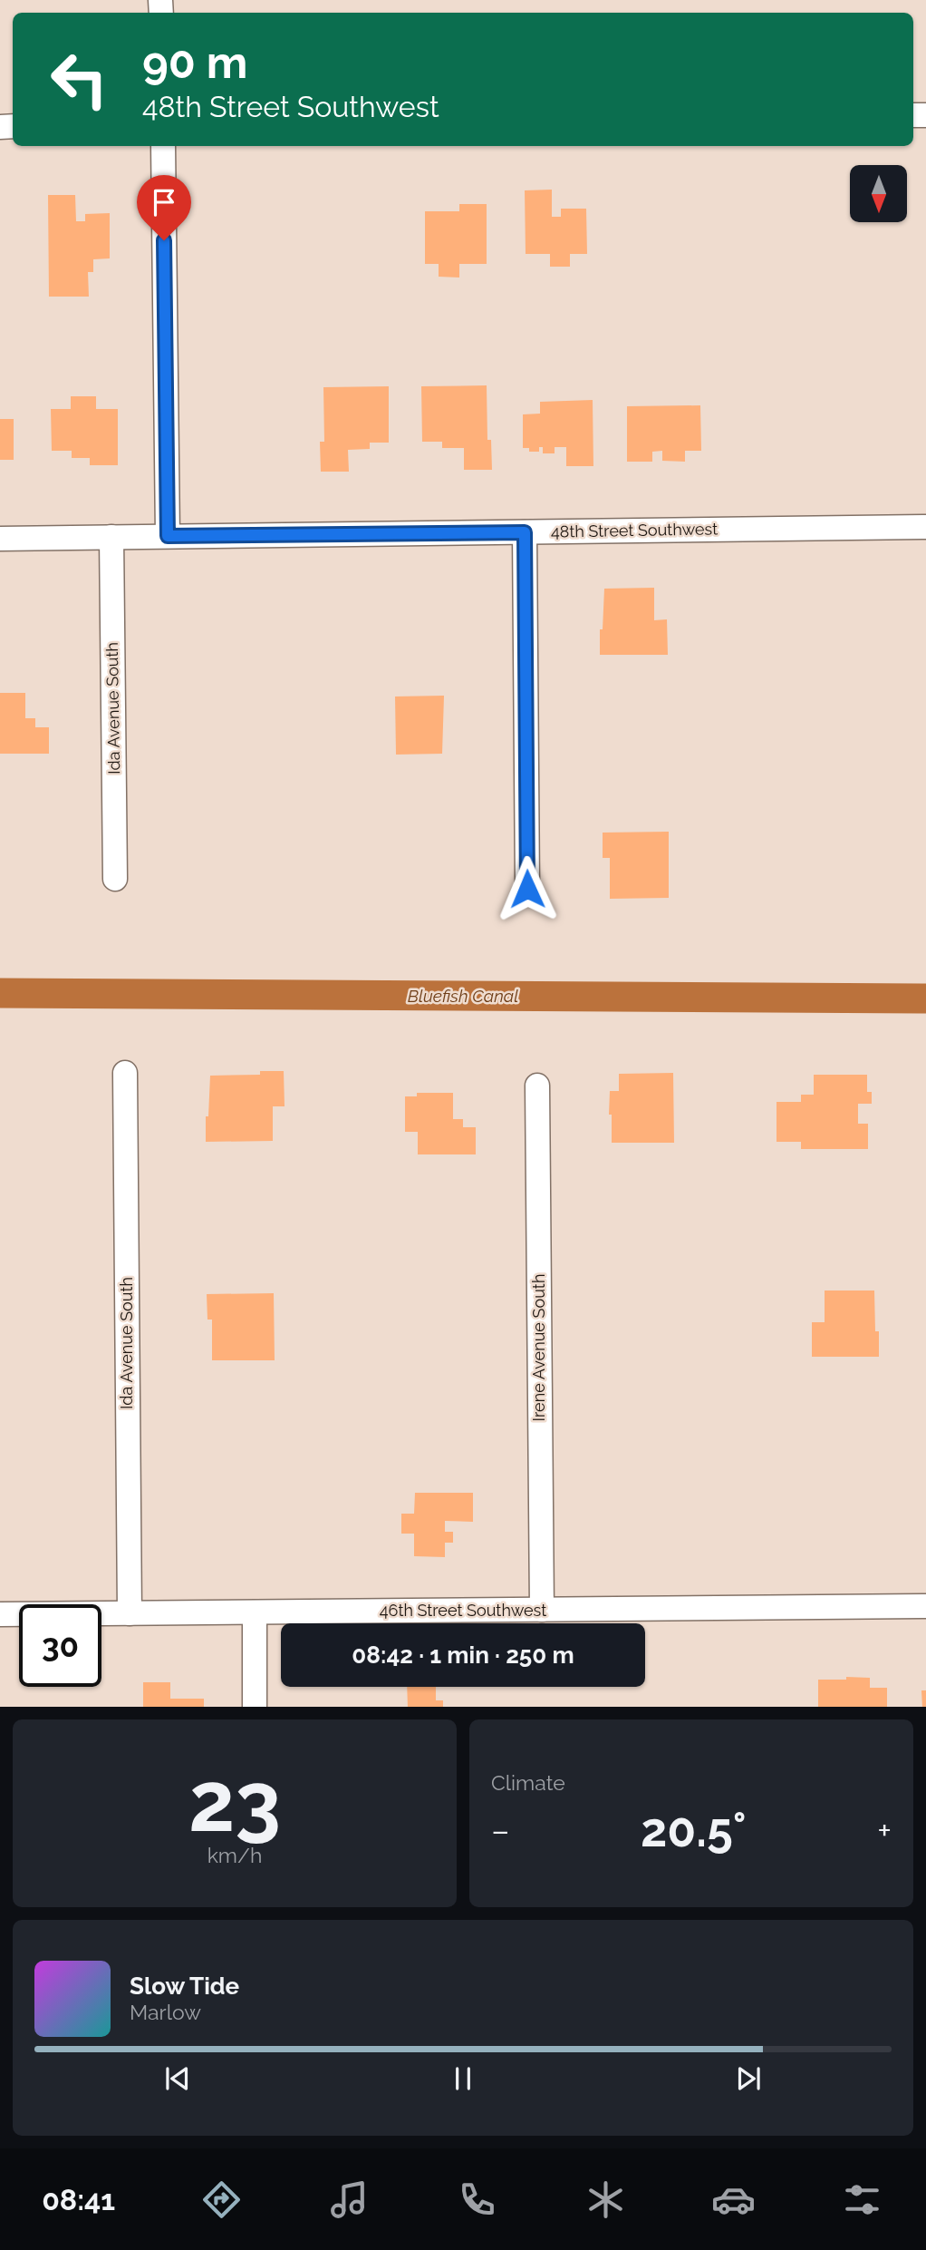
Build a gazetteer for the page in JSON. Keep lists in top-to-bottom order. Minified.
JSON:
{"streets":{"street":["48th Street Southwest","Ida Avenue South","Irene Avenue South","46th Street Southwest"]},"crossings":[["48th Street Southwest","Ida Avenue South"],["Ida Avenue South","46th Street Southwest"],["Irene Avenue South","46th Street Southwest"]],"water":["Bluefish Canal"],"north":"bottom","page":{"turn":["90 m","48th Street Southwest"],"limit":"30","trip":"08:42 · 1 min · 250 m","tile":[["23","km/h"],"Climate"],"heat":["−","20.5°","+"],"song":["Slow Tide","Marlow"],"tabs":"08:41"}}
